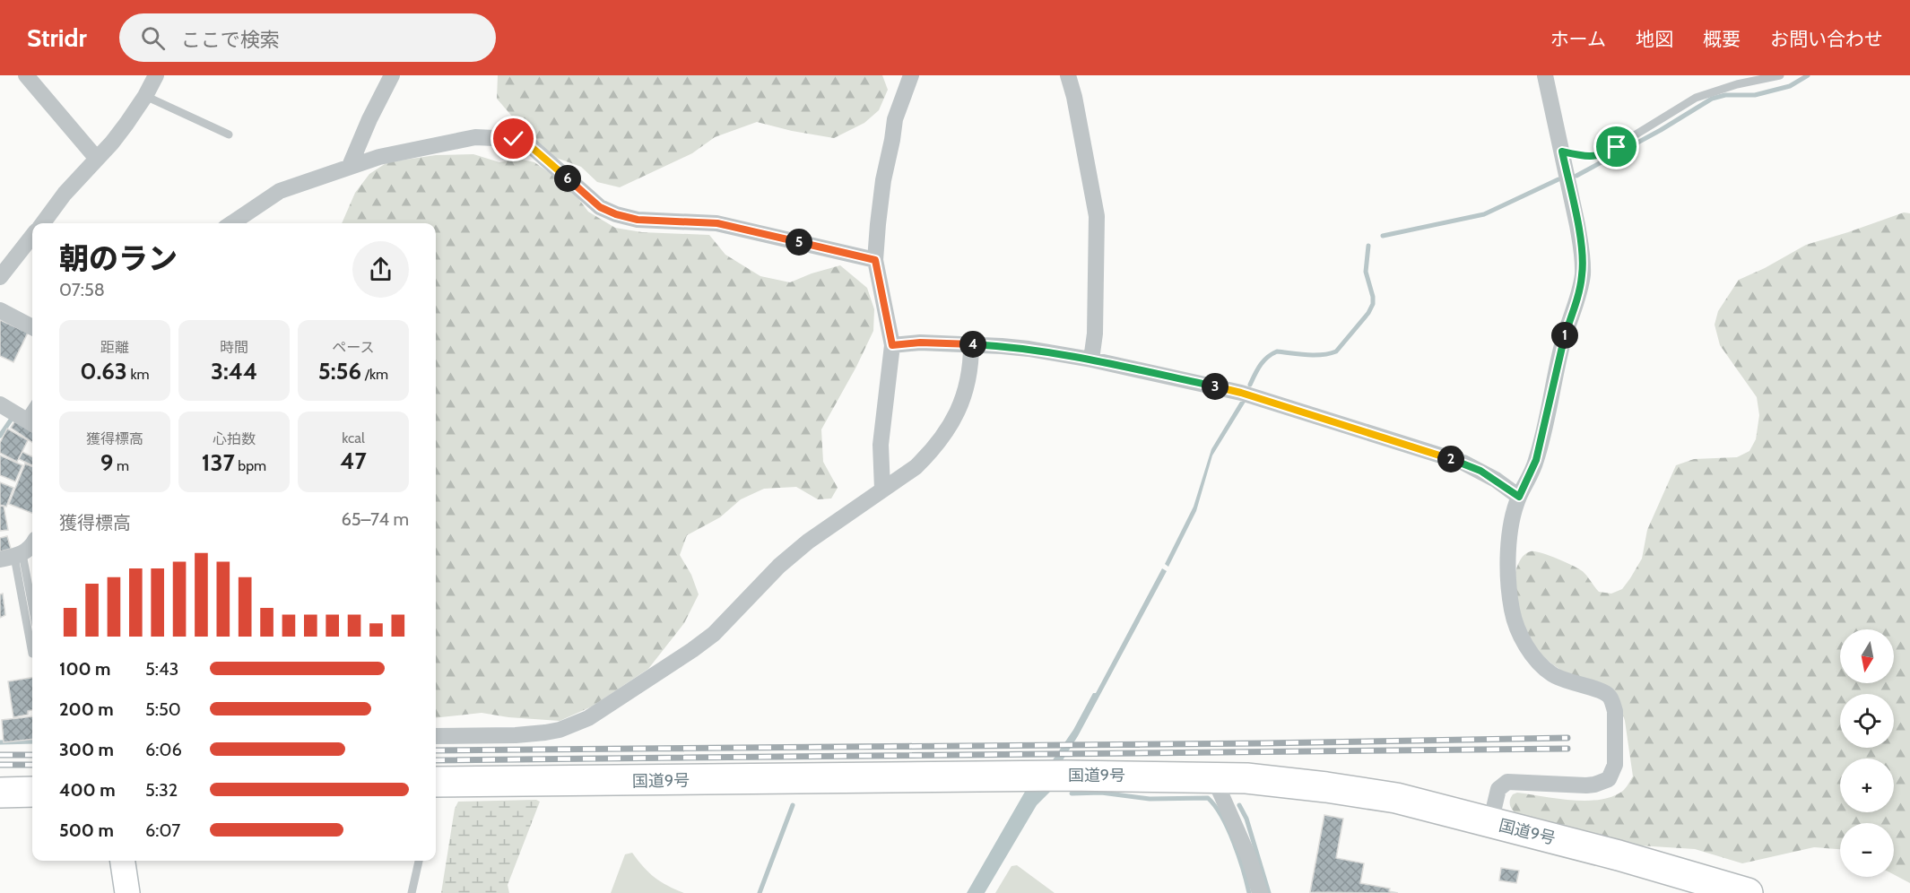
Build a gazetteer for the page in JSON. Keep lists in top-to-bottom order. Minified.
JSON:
{"streets":{"highway":["国道9号"]},"north":"bottom","page":{"header":"Stridr","search":"ここで検索","nav":["ホーム","地図","概要","お問い合わせ"],"pins":["6","5","1","4","3","2"],"heading":["朝のラン","07:58"],"stats":[["距離","0.63 km"],["時間","3:44"],["ペース","5:56 /km"],["獲得標高","9 m"],["心拍数","137 bpm"],["kcal","47"]],"chart":["獲得標高","65–74 m"],"map_buttons":["+","−"],"list":[{"name":"100 m","note":"5:43"},{"name":"200 m","note":"5:50"},{"name":"300 m","note":"6:06"},{"name":"400 m","note":"5:32"},{"name":"500 m","note":"6:07"}]}}
